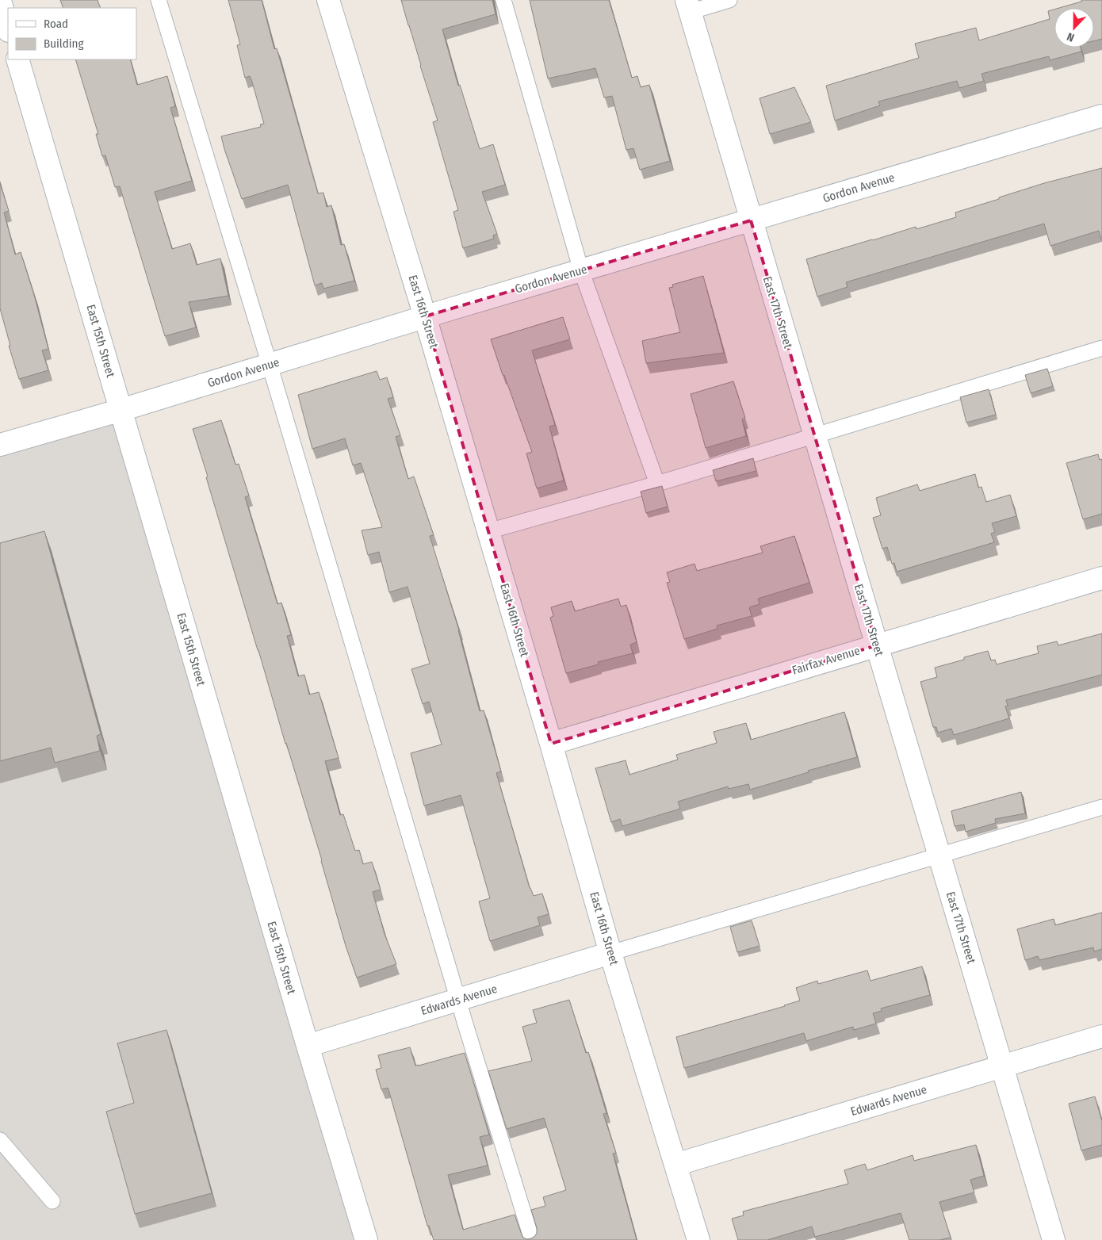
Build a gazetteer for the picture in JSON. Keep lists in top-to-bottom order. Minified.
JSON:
{"streets":{"street":["Gordon Avenue","East 16th Street","East 17th Street","East 15th Street","Fairfax Avenue","Edwards Avenue"]},"crossings":[["Gordon Avenue","East 16th Street"],["Gordon Avenue","East 17th Street"],["Gordon Avenue","East 15th Street"],["East 16th Street","Fairfax Avenue"],["East 16th Street","Edwards Avenue"],["East 17th Street","Fairfax Avenue"],["East 17th Street","Edwards Avenue"],["East 15th Street","Edwards Avenue"]],"legend":["Road","Building"],"north":"bottom"}
